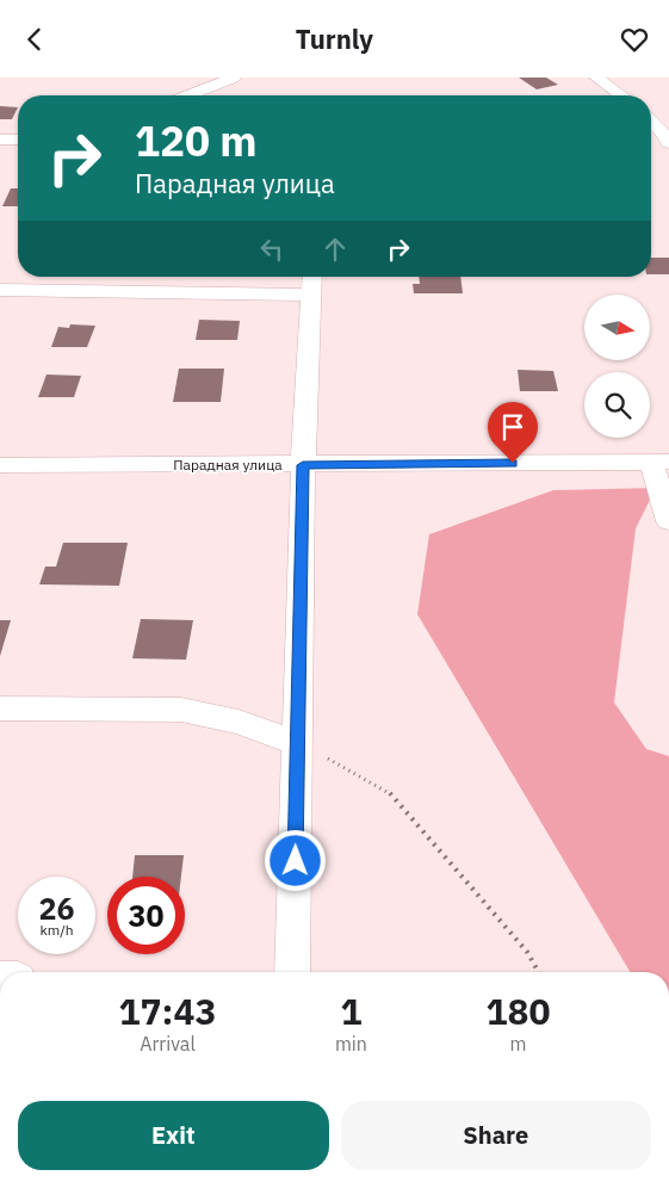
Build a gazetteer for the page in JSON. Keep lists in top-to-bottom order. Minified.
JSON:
{"streets":{"street":["Парадная улица"]},"north":"right","page":{"header":"Turnly","turn":["120 m","Парадная улица"],"speed":"26 km/h","limit":"30","eta":["17:43","Arrival","1","min","180","m"],"buttons":["Exit","Share"]}}
